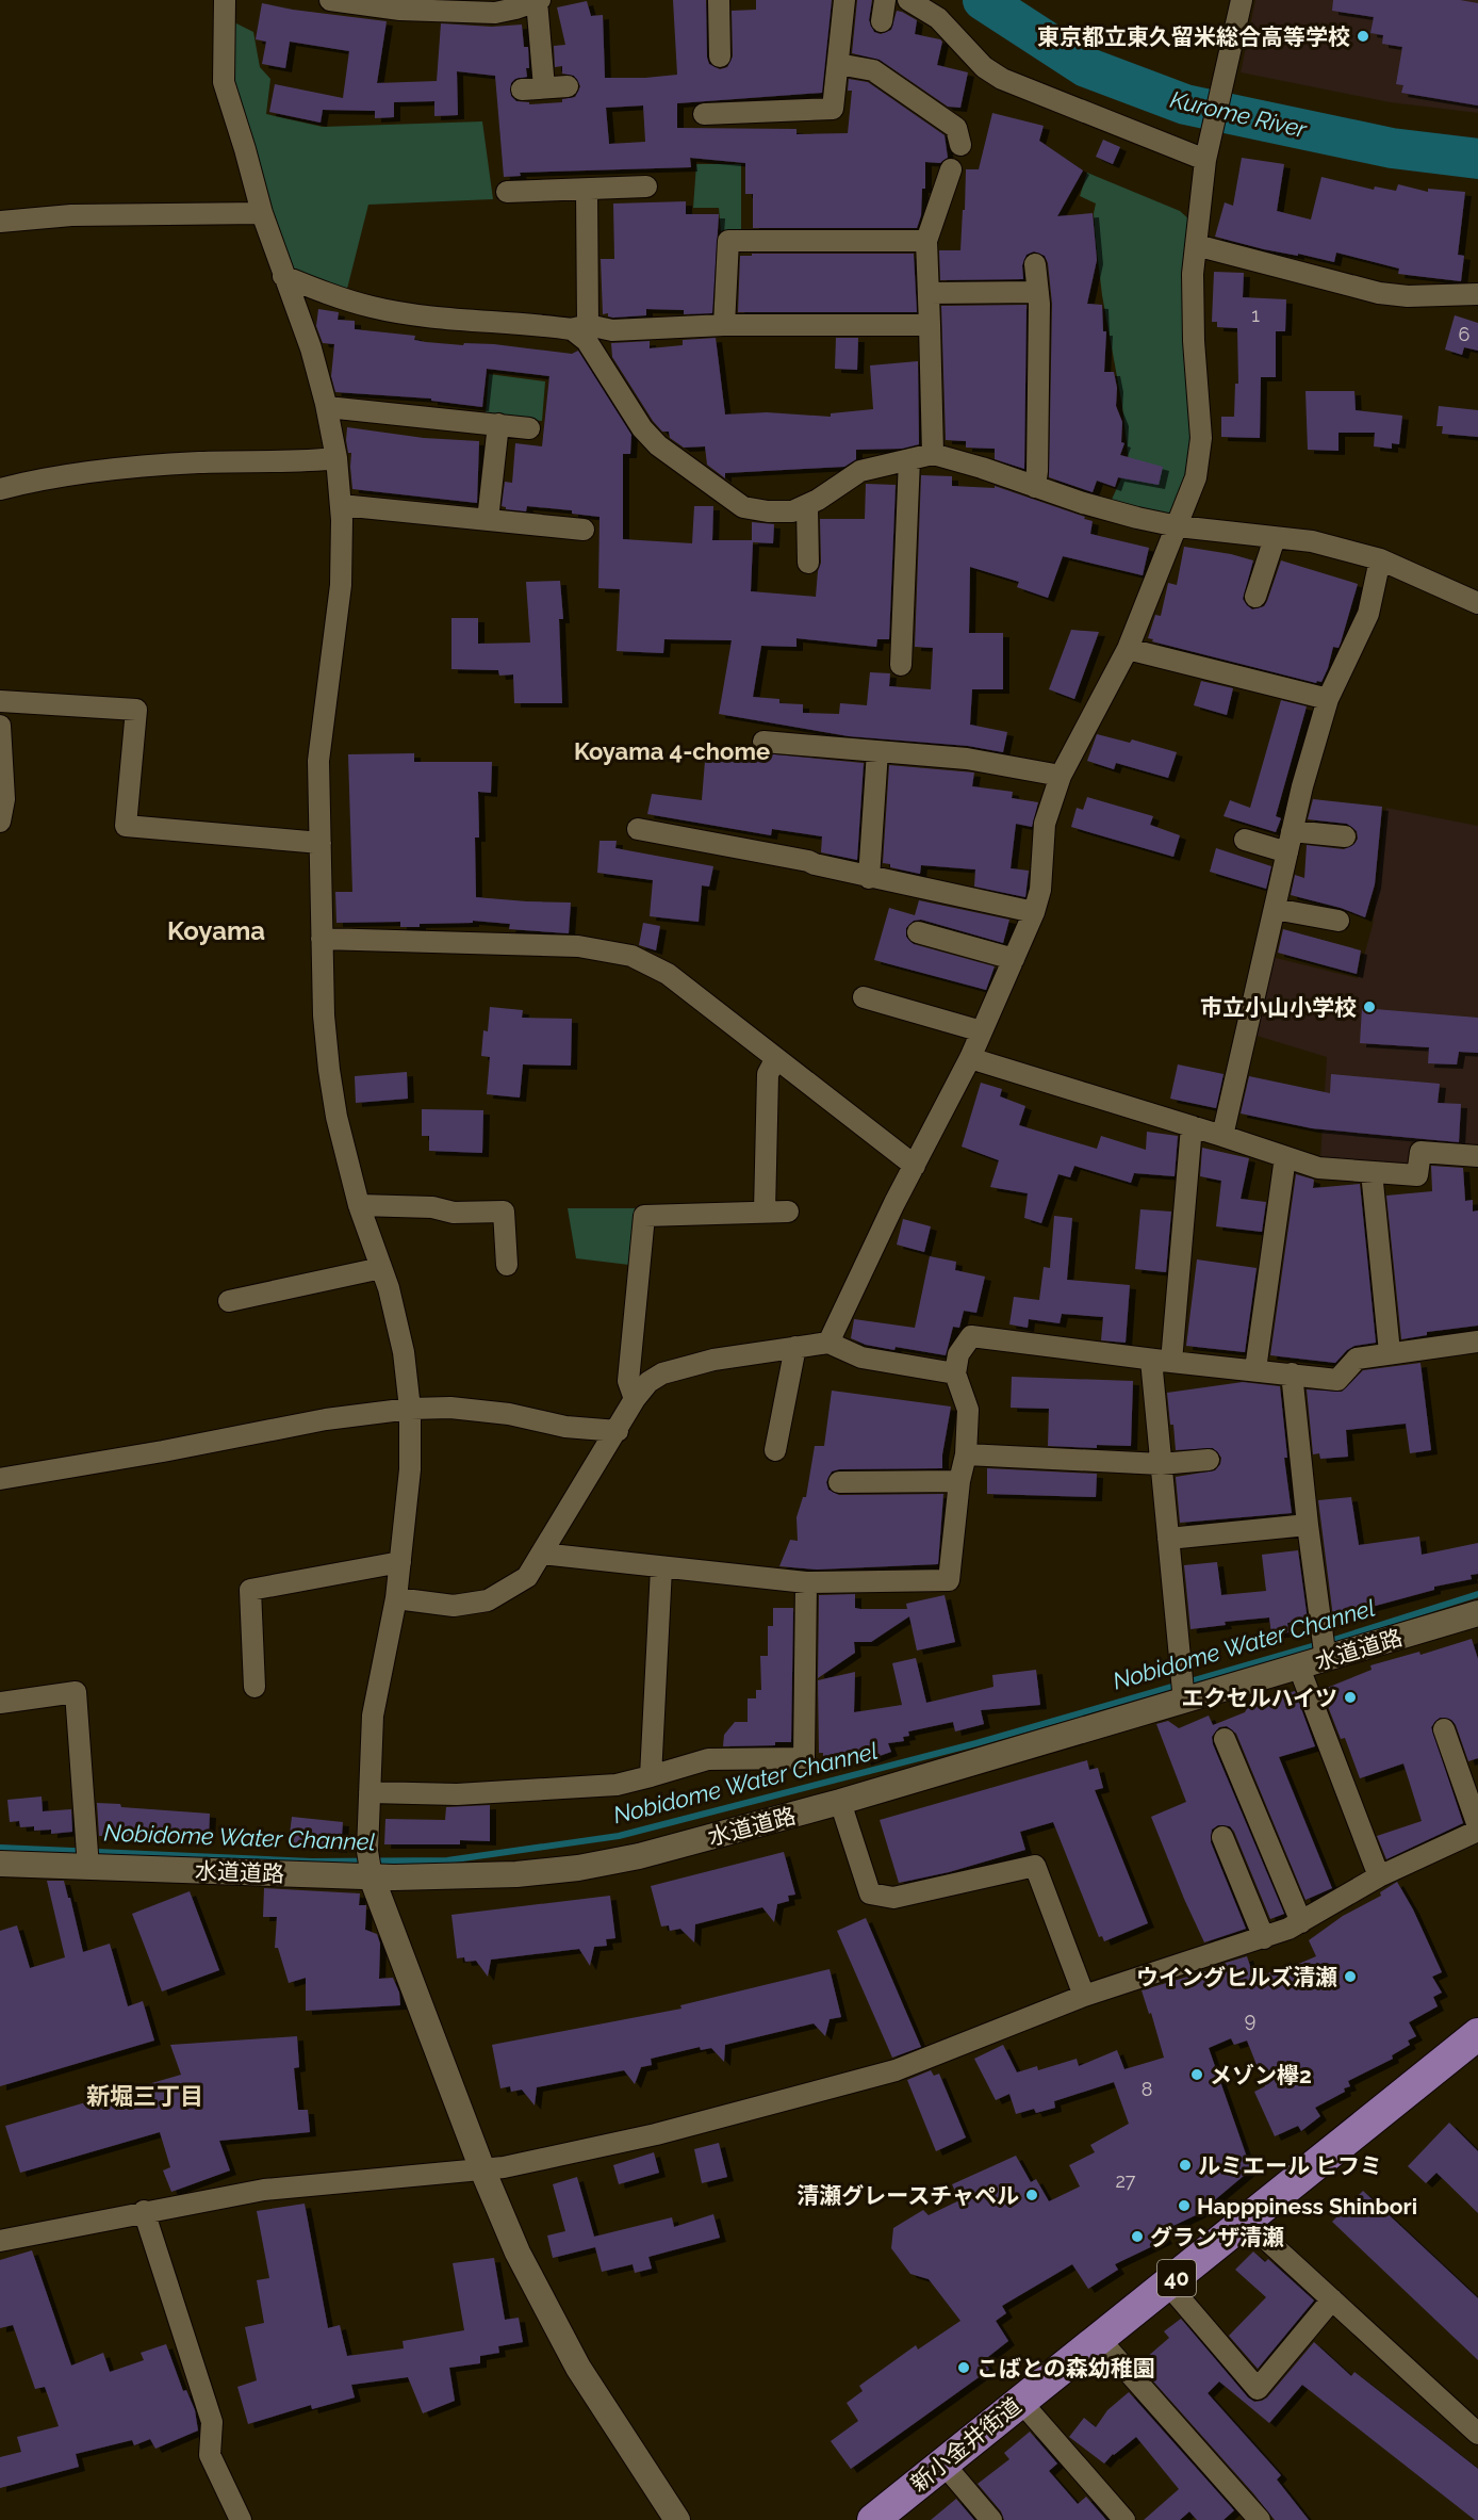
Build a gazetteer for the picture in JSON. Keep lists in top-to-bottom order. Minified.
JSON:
{"streets":{"main road":["40","新小金井街道"],"street":["水道道路"]},"districts":["Koyama 4-chome","Koyama","新堀三丁目"],"water":["Kurome River","Nobidome Water Channel"],"places":["東京都立東久留米総合高等学校","市立小山小学校","エクセルハイツ","ウイングヒルズ清瀬","メゾン欅2","ルミエール ヒフミ","清瀬グレースチャペル","Happpiness Shinbori","グランザ清瀬","こばとの森幼稚園"],"house_numbers":["1","6","9","8","27"]}
